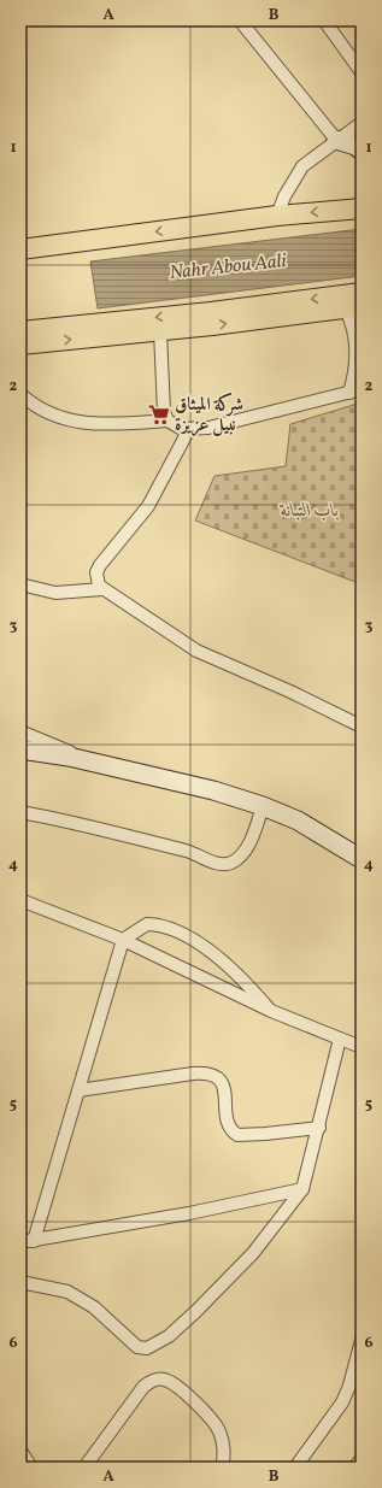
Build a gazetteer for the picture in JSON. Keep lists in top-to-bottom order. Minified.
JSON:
{"water":["Nahr Abou Aali"],"parks":["باب التبانة"],"places":{"supermarket":["شركة الميثاق نبيل عزيزة"]},"grid":{"columns":["A","B"],"rows":["1","2","3","4","5","6"]}}
